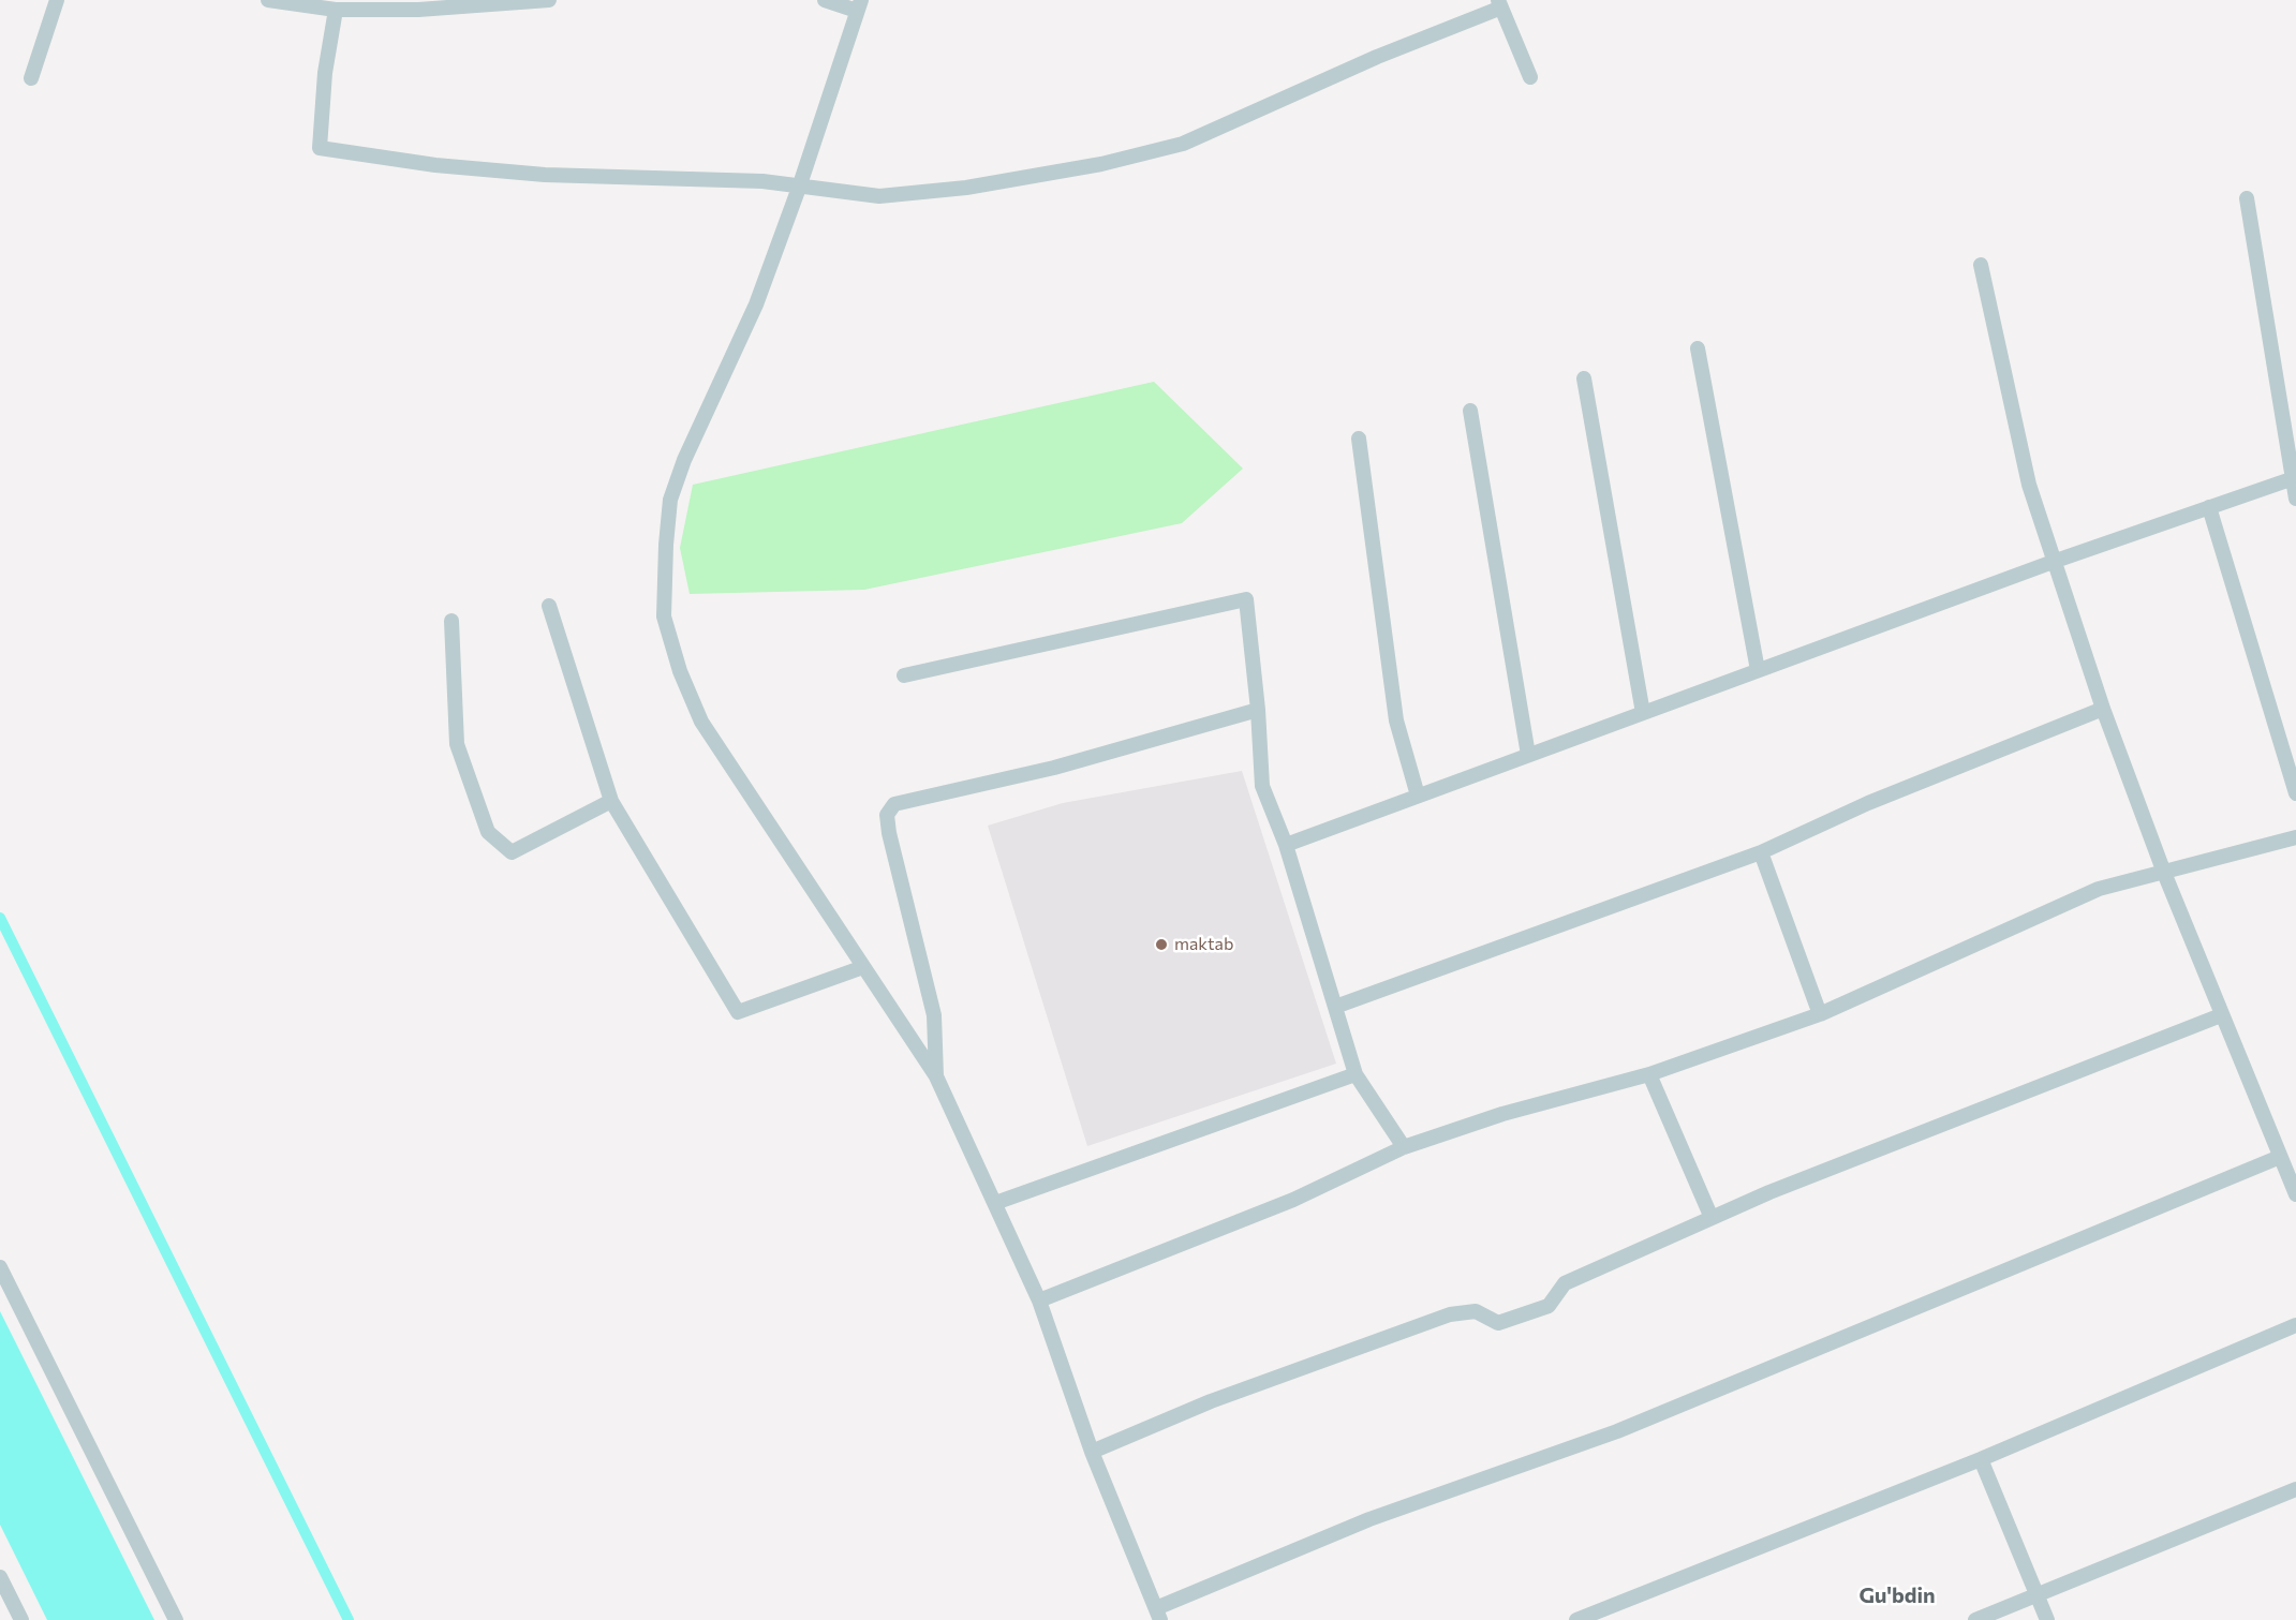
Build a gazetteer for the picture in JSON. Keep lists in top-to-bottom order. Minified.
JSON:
{"districts":["Gu'bdin"],"places":["maktab"]}
